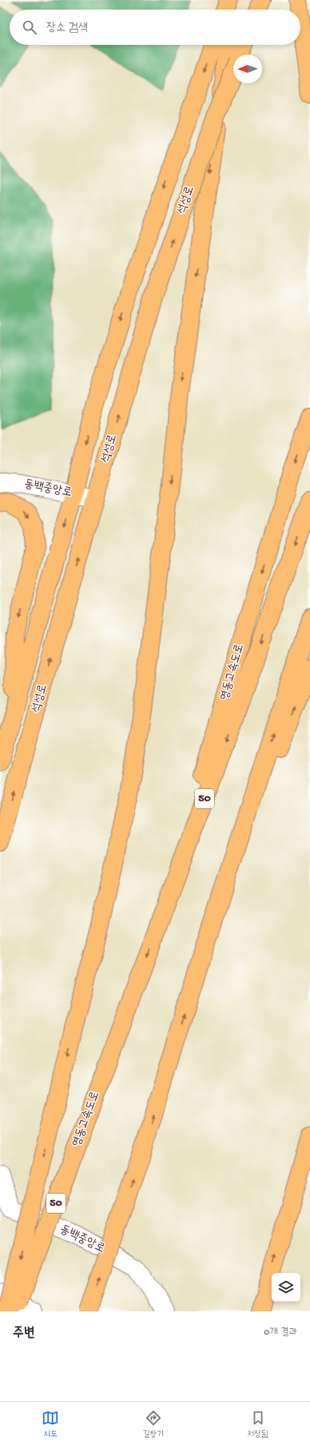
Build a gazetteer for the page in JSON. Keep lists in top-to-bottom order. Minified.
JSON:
{"streets":{"highway":["석성로","영동고속도로","50"],"street":["동백중앙로"]},"crossings":[["석성로","동백중앙로"]],"north":"left","page":{"search":"장소 검색","heading":["주변","0개 결과"],"nav":["지도","길찾기","저장됨"]}}
